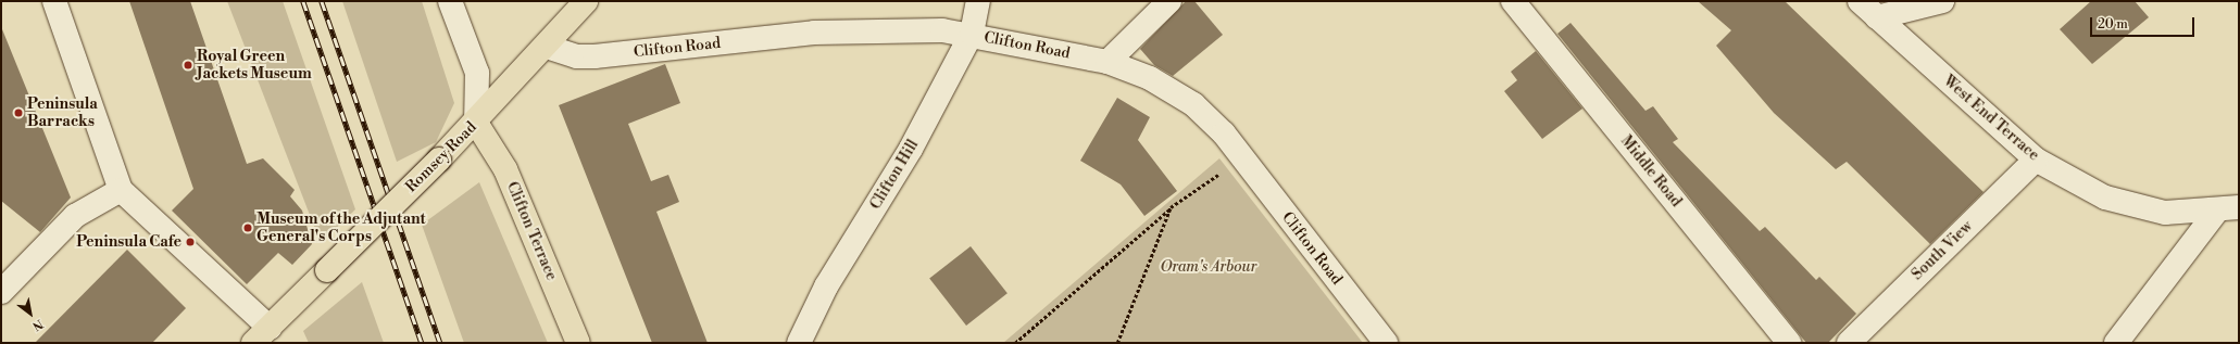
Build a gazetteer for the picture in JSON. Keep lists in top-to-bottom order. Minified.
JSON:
{"streets":{"main road":["Romsey Road","Clifton Terrace"],"street":["Clifton Road","West End Terrace","Middle Road","Clifton Hill","South View"]},"crossings":[["Clifton Road","Romsey Road"],["Clifton Road","Clifton Hill"],["West End Terrace","South View"],["Romsey Road","Clifton Terrace"]],"parks":["Oram's Arbour"],"places":["Royal Green Jackets Museum","Peninsula Barracks","Museum of the Adjutant General's Corps","Peninsula Cafe"],"scale_bar":"20 m","north":"bottom right"}
